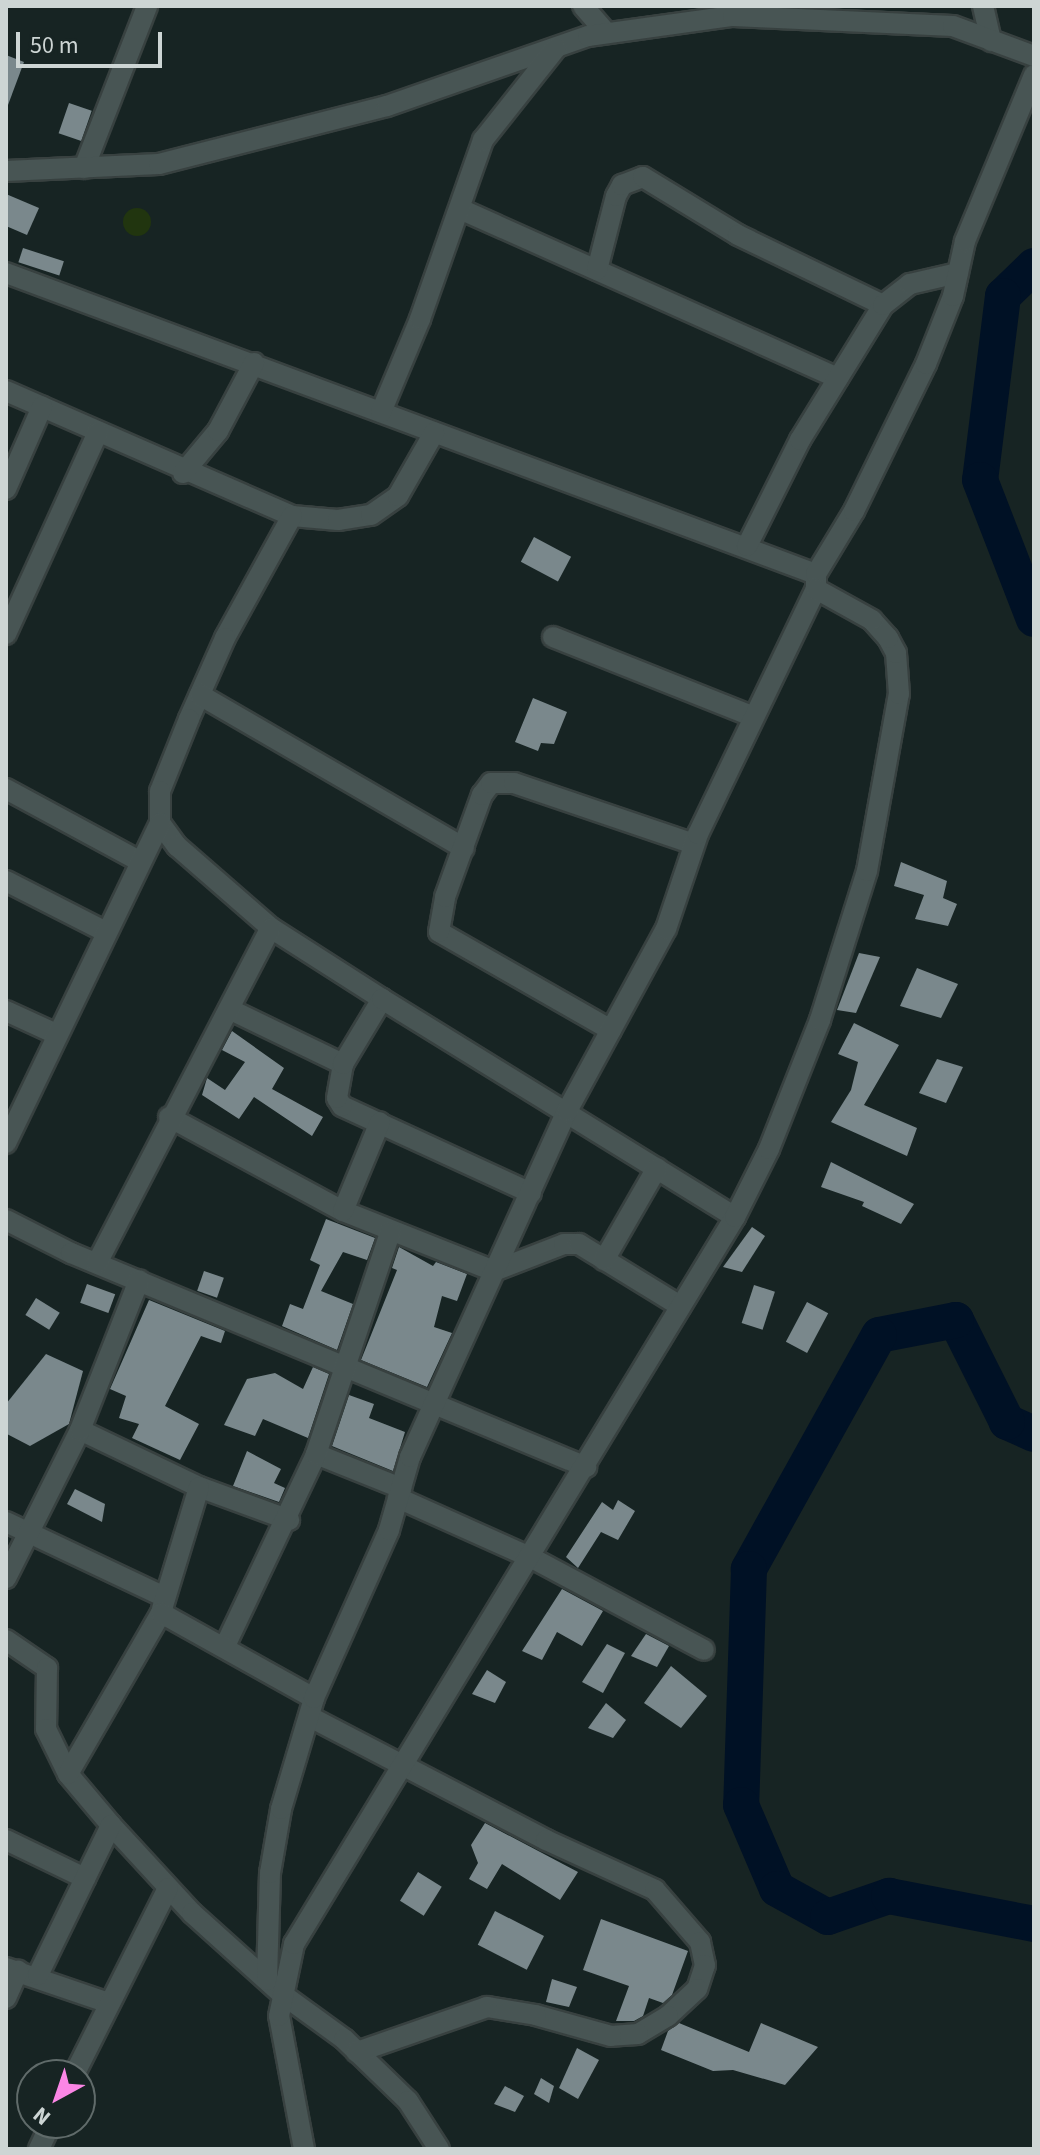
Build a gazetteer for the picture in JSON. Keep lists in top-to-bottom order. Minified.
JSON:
{"scale_bar":"50 m","north":"bottom left"}
